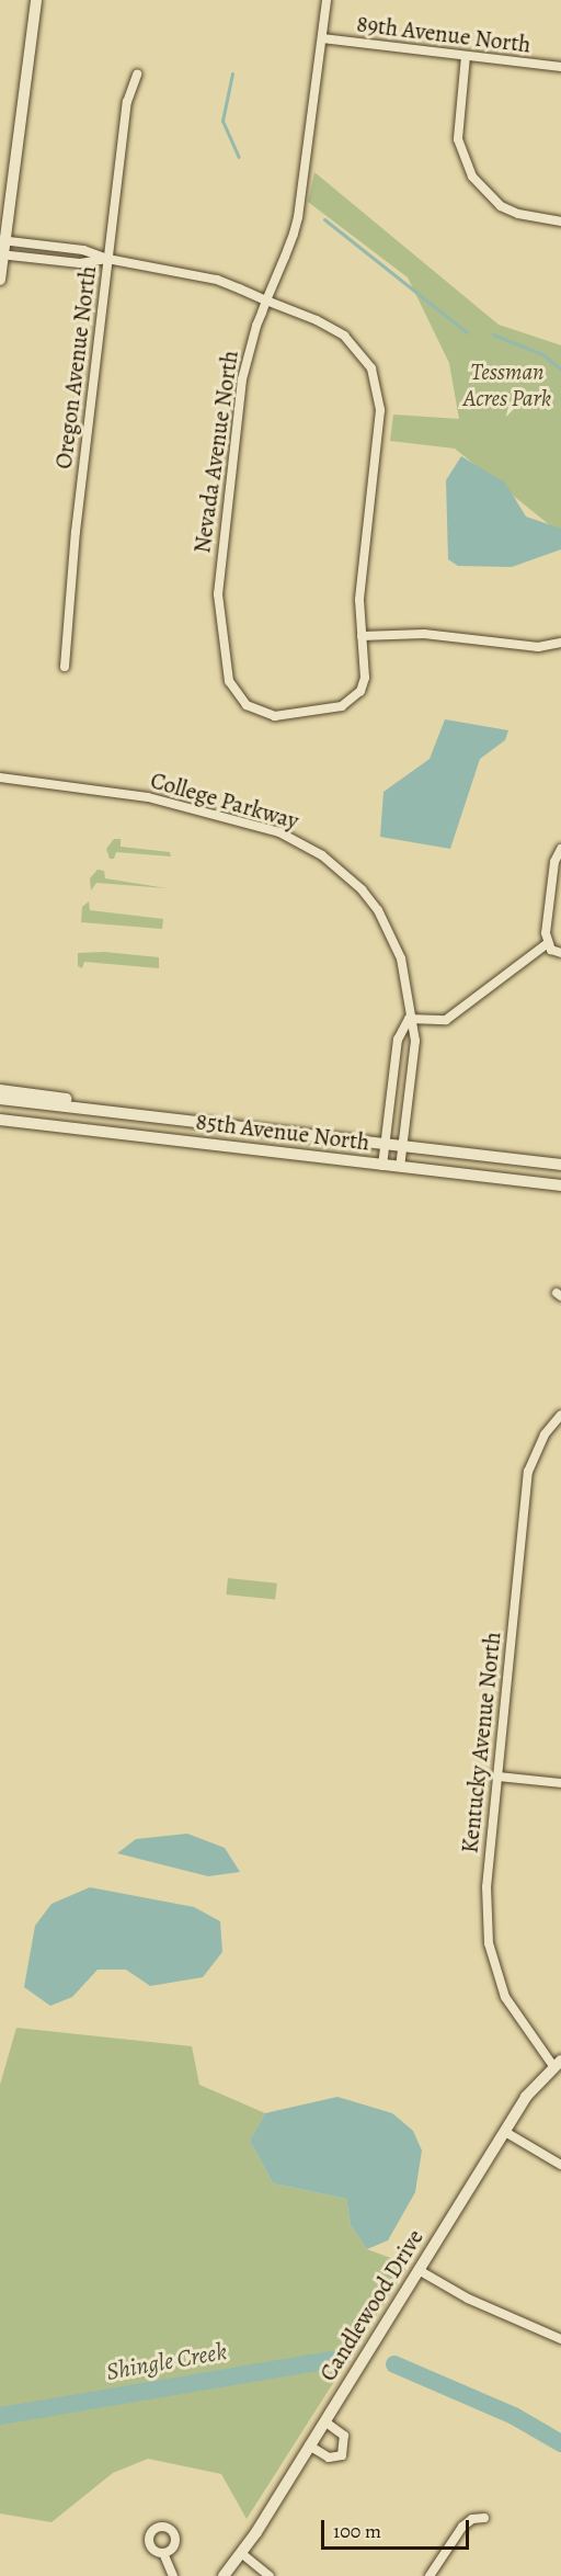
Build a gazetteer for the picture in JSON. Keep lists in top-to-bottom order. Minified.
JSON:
{"streets":{"main road":["85th Avenue North","Candlewood Drive"],"street":["89th Avenue North","Oregon Avenue North","Nevada Avenue North","College Parkway","Kentucky Avenue North"]},"crossings":[["89th Avenue North","Nevada Avenue North"],["College Parkway","85th Avenue North"],["Kentucky Avenue North","Candlewood Drive"]],"water":["Shingle Creek"],"parks":["Tessman Acres Park"],"scale_bar":"100 m"}
